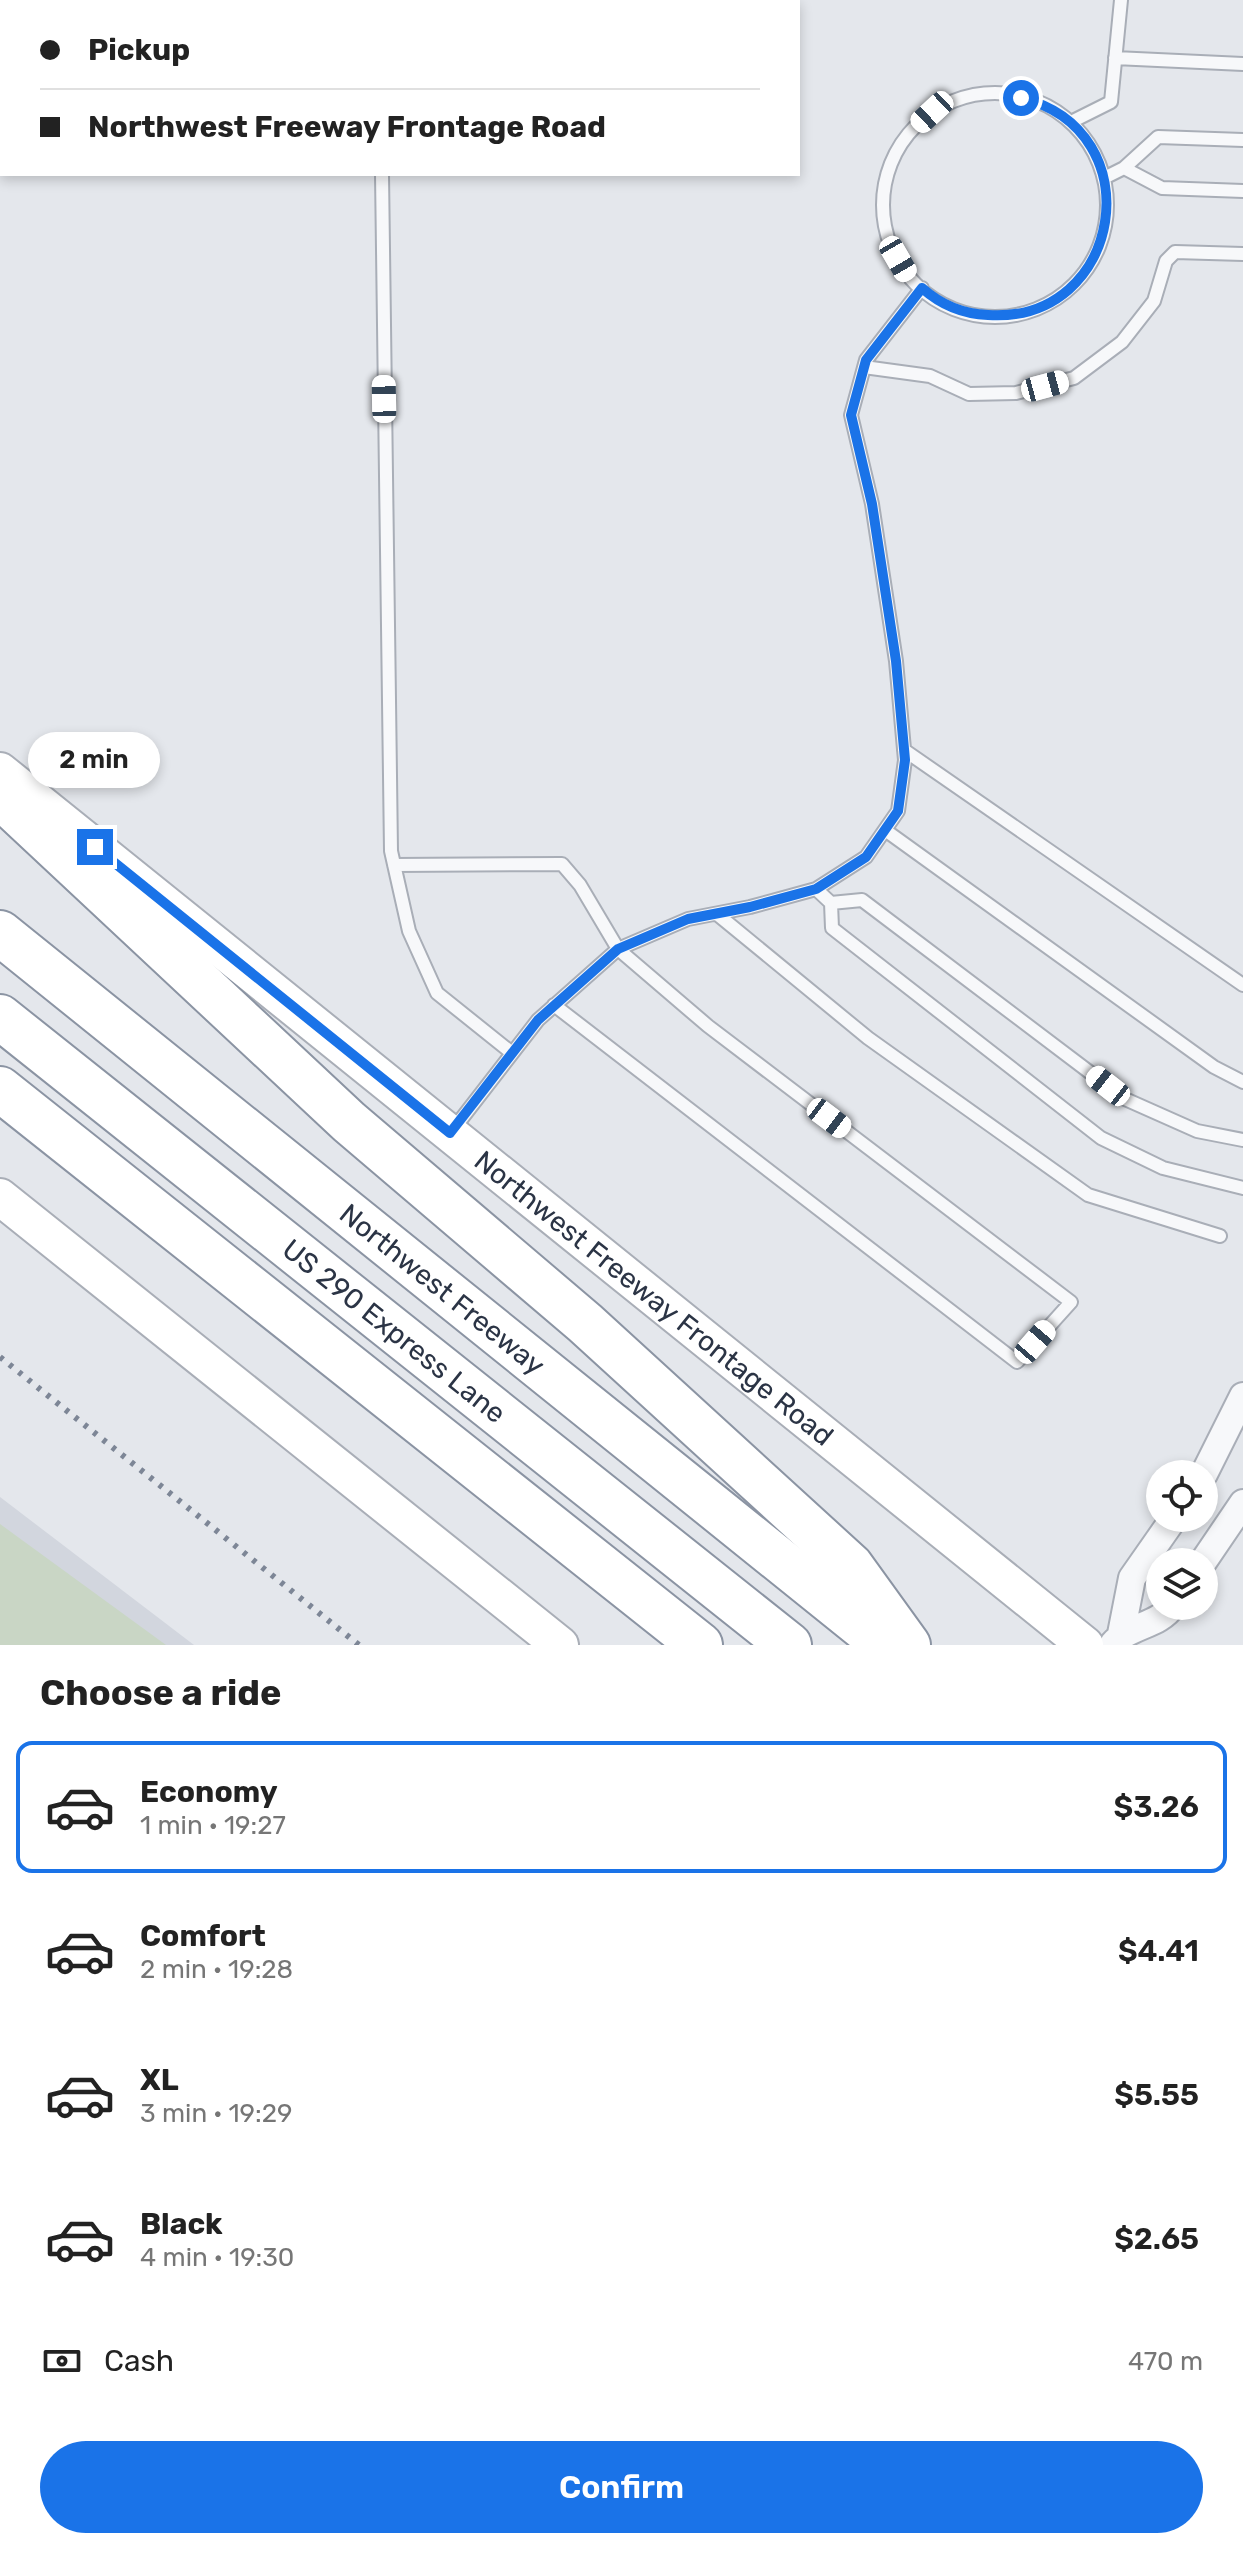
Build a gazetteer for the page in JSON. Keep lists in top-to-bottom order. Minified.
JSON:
{"streets":{"highway":["Northwest Freeway","US 290 Express Lane"],"main road":["Northwest Freeway Frontage Road"]},"page":{"banner":["Pickup","Northwest Freeway Frontage Road"],"bubble":"2 min","heading":"Choose a ride","list":[{"name":"Economy","note":"1 min · 19:27","value":"$3.26"},{"name":"Comfort","note":"2 min · 19:28","value":"$4.41"},{"name":"XL","note":"3 min · 19:29","value":"$5.55"},{"name":"Black","note":"4 min · 19:30","value":"$2.65"}],"pay":["Cash","470 m"],"buttons":"Confirm"}}
